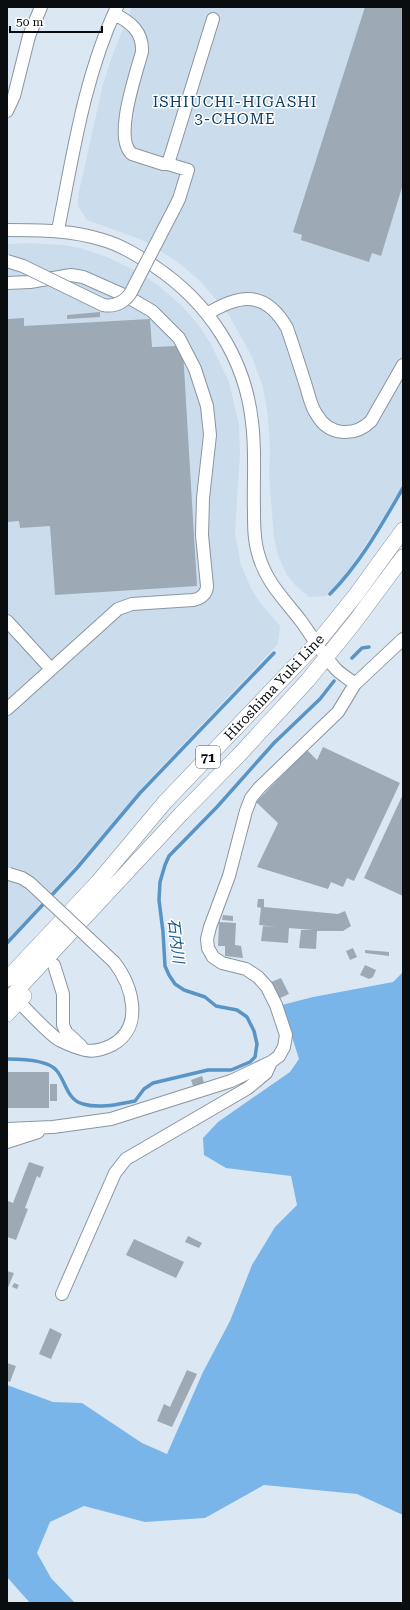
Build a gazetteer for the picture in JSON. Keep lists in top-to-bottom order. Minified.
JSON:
{"streets":{"main road":["Hiroshima Yuki Line","71"]},"districts":["ISHIUCHI-HIGASHI 3-CHOME"],"water":["石内川"],"scale_bar":"50 m"}
